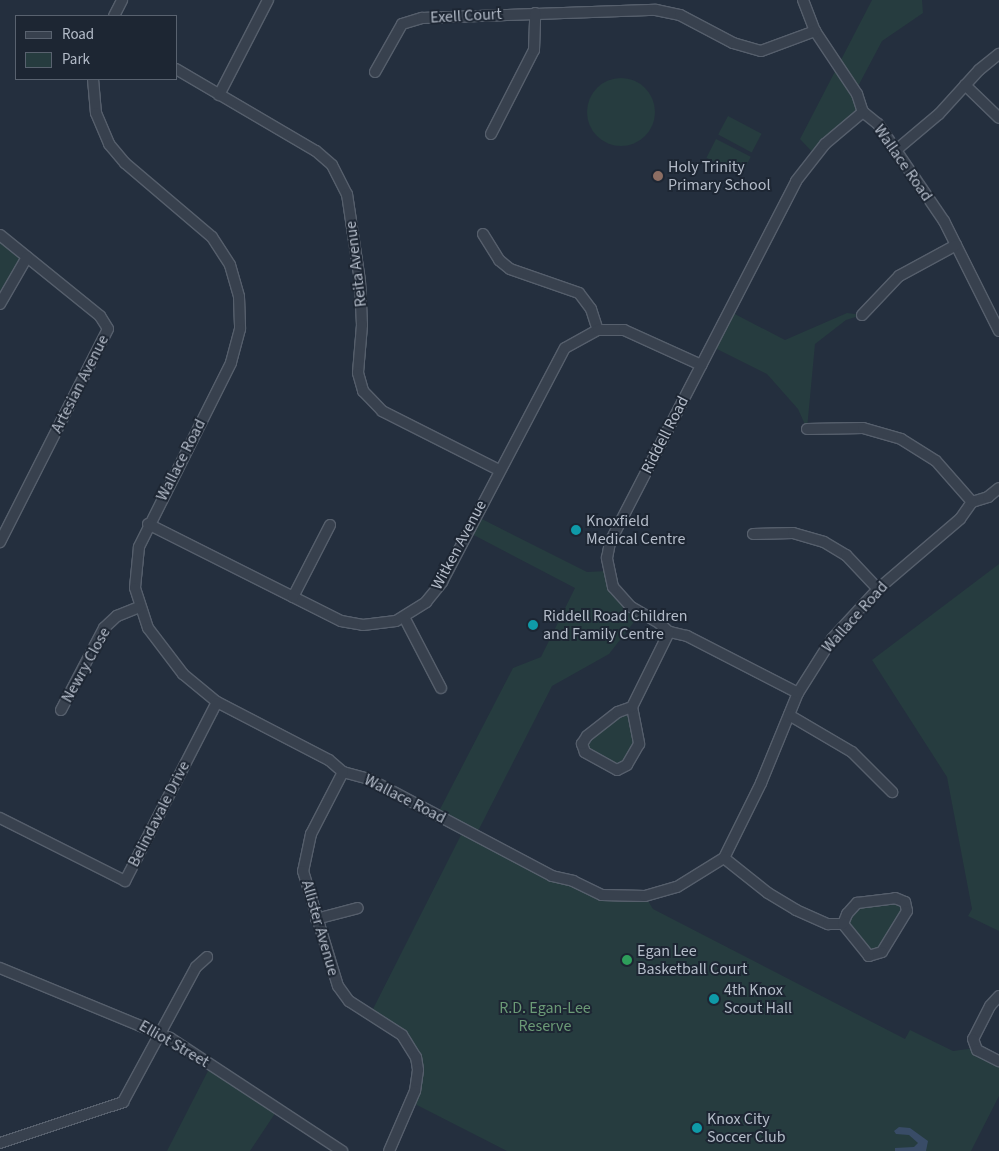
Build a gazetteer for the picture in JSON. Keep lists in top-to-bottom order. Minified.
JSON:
{"streets":{"street":["Exell Court","Wallace Road","Reita Avenue","Artesian Avenue","Riddell Road","Witken Avenue","Newry Close","Belindavale Drive","Allister Avenue","Elliot Street"]},"crossings":[["Exell Court","Wallace Road"],["Wallace Road","Riddell Road"],["Wallace Road","Witken Avenue"],["Wallace Road","Newry Close"],["Wallace Road","Belindavale Drive"],["Wallace Road","Allister Avenue"],["Reita Avenue","Witken Avenue"],["Riddell Road","Witken Avenue"]],"parks":["R.D. Egan-Lee Reserve"],"places":["Holy Trinity Primary School","Knoxfield Medical Centre","Riddell Road Children and Family Centre","Egan Lee Basketball Court","4th Knox Scout Hall","Knox City Soccer Club"],"legend":["Road","Park"]}
